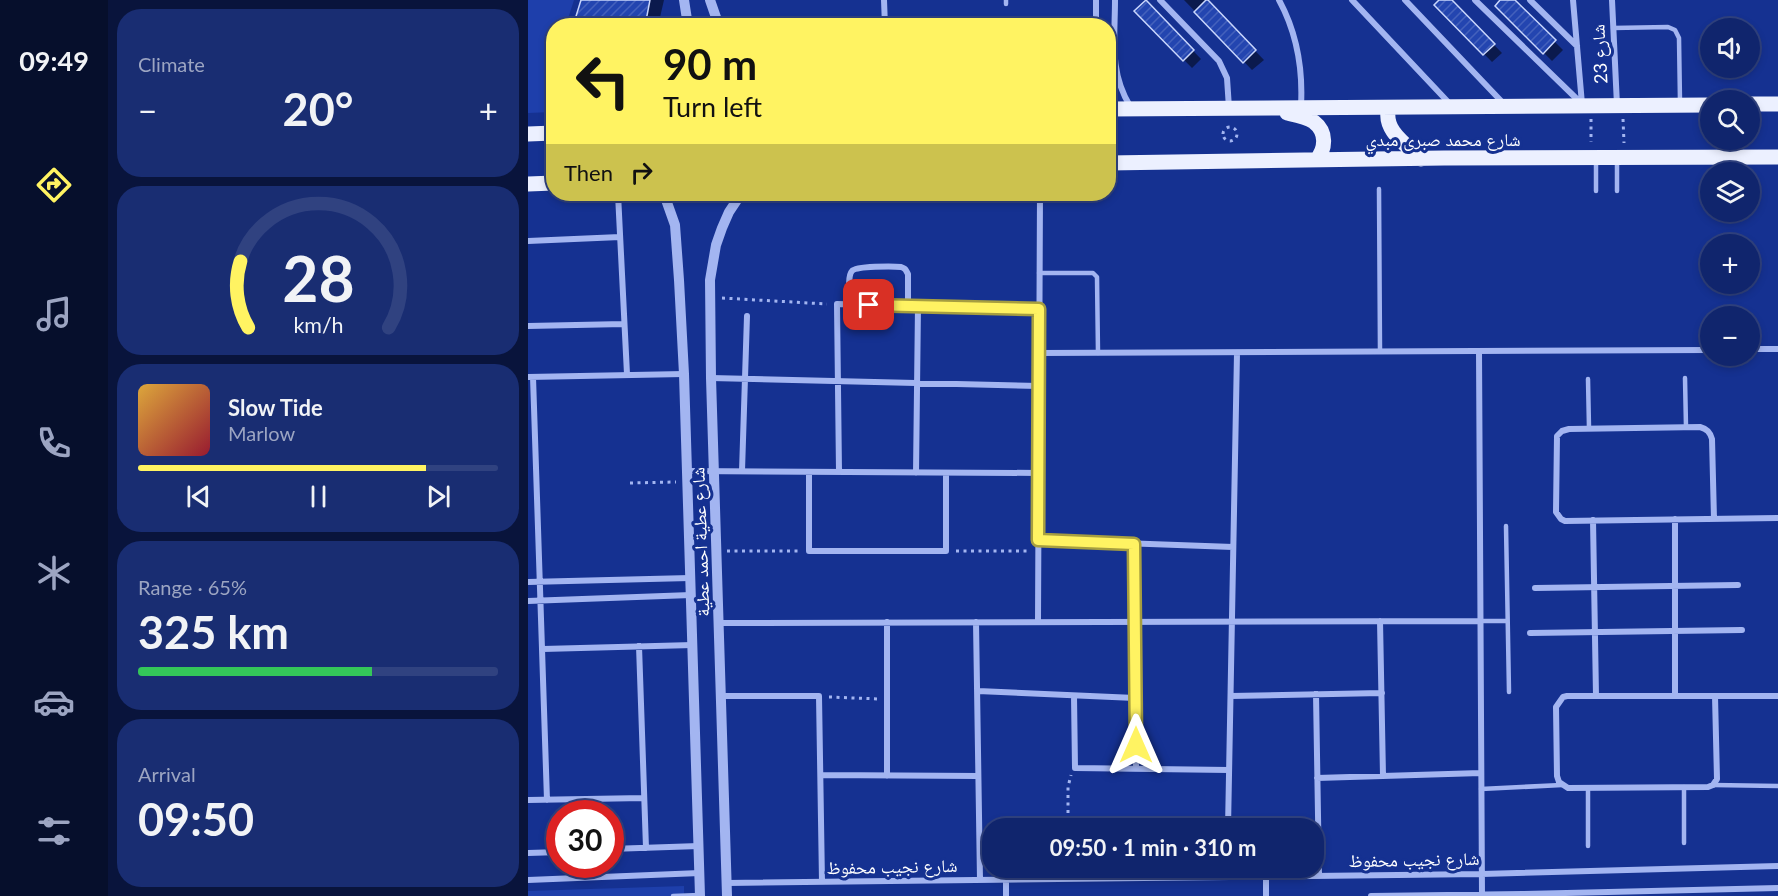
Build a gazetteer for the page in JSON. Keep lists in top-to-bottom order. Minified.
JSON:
{"streets":{"main road":["شارع محمد صبرى مبدي"],"street":["شارع 23","شارع عطية احمد عطية","شارع نجيب محفوظ"]},"crossings":[["شارع 23","شارع محمد صبرى مبدي"],["شارع عطية احمد عطية","شارع نجيب محفوظ"]],"page":{"tabs":"09:49","tile":["Climate",["Range · 65%","325 km"],["Arrival","09:50"]],"map_buttons":["+","−"],"turn":["90 m","Turn left"],"heat":["−","20°","+"],"then":"Then","song":["Slow Tide","Marlow"],"limit":"30","trip":"09:50 · 1 min · 310 m","gauge":["28","km/h"]}}
